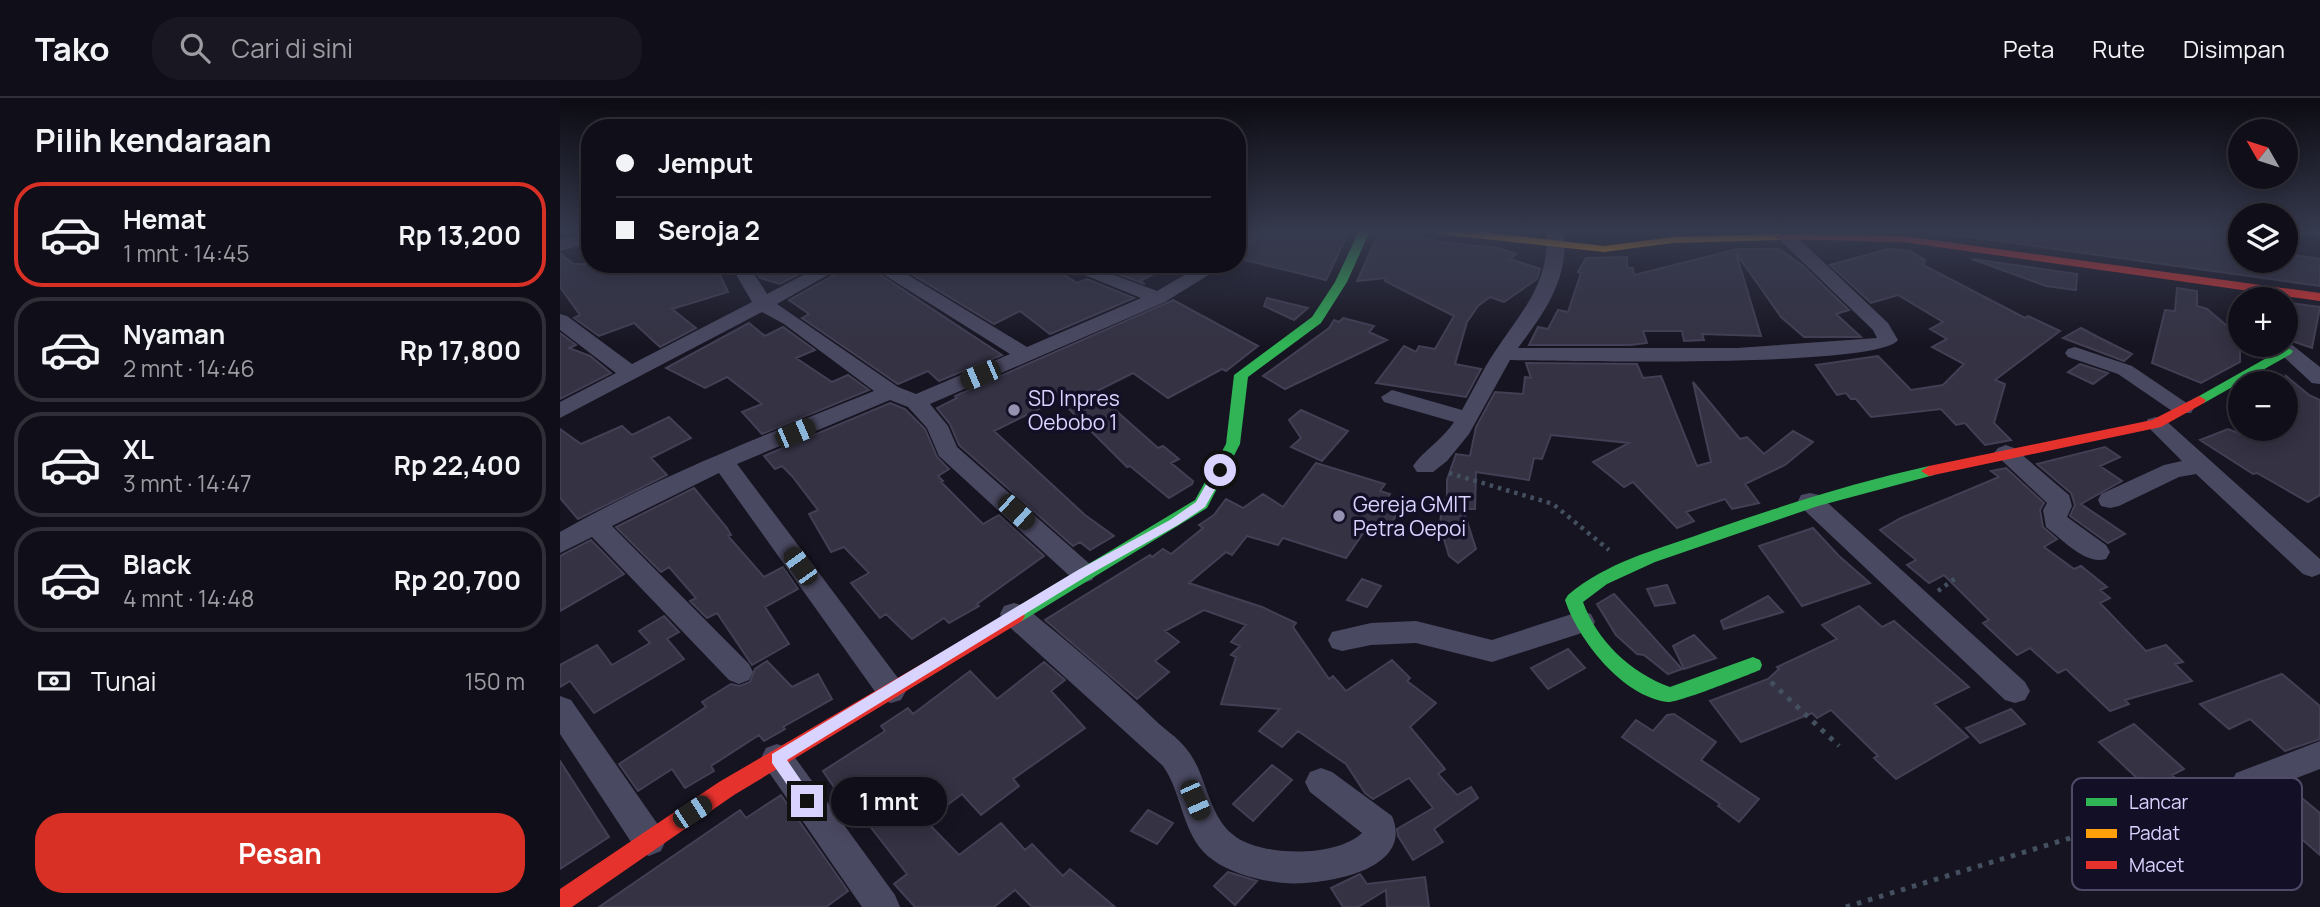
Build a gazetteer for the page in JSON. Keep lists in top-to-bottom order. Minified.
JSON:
{"places":["SD Inpres Oebobo 1","Gereja GMIT Petra Oepoi"],"legend":["Lancar","Padat","Macet"],"north":"top left","page":{"header":"Tako","search":"Cari di sini","nav":["Peta","Rute","Disimpan"],"heading":"Pilih kendaraan","map_buttons":["+","−"],"banner":["Jemput","Seroja 2"],"list":[{"name":"Hemat","note":"1 mnt · 14:45","value":"Rp 13,200"},{"name":"Nyaman","note":"2 mnt · 14:46","value":"Rp 17,800"},{"name":"XL","note":"3 mnt · 14:47","value":"Rp 22,400"},{"name":"Black","note":"4 mnt · 14:48","value":"Rp 20,700"}],"pay":["Tunai","150 m"],"bubble":"1 mnt","buttons":"Pesan"}}
